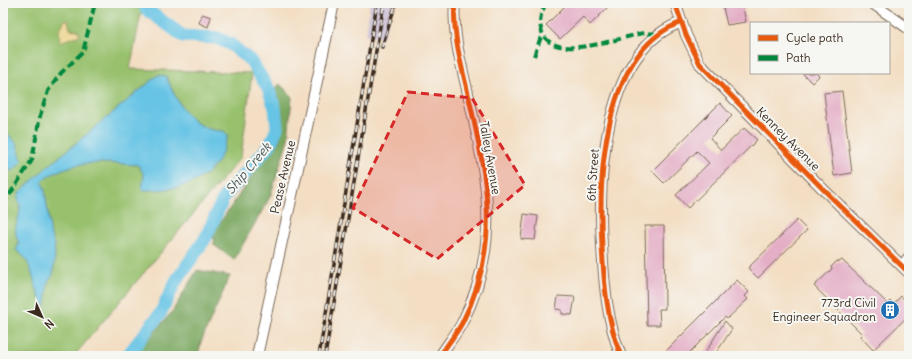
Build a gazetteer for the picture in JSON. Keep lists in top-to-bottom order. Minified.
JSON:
{"streets":{"street":["Kenney Avenue","Talley Avenue","6th Street","Pease Avenue"]},"crossings":[["Kenney Avenue","6th Street"]],"water":["Ship Creek"],"places":{"building":["773rd Civil Engineer Squadron"]},"legend":["Cycle path","Path"],"north":"bottom right"}
